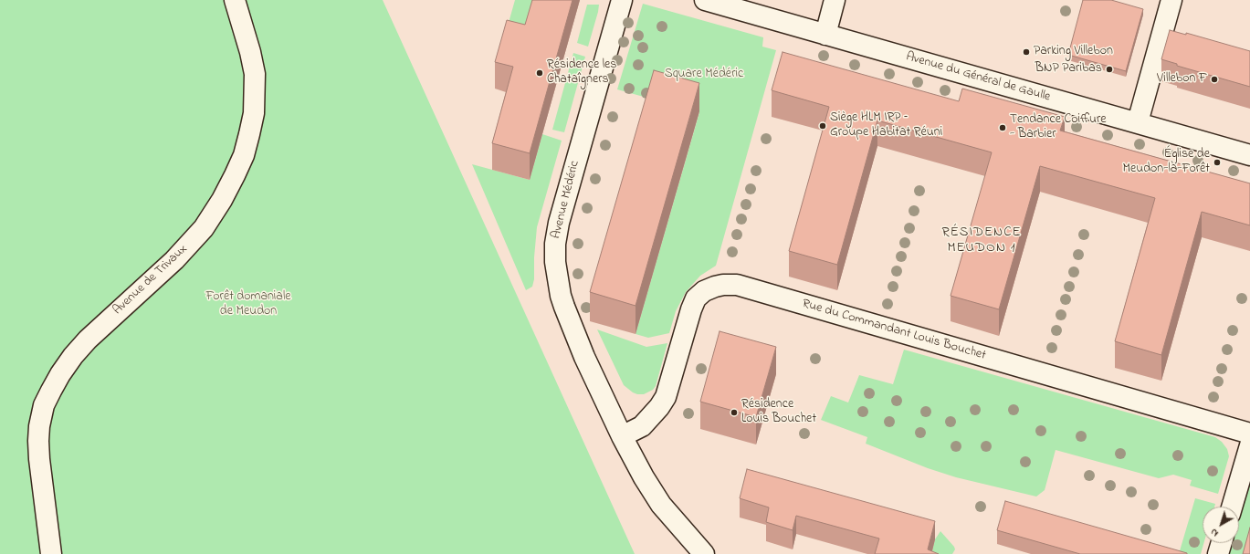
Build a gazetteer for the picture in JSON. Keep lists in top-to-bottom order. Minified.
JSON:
{"streets":{"street":["Avenue du Général de Gaulle","Avenue Médéric","Avenue de Trivaux","Rue du Commandant Louis Bouchet"]},"crossings":[["Avenue Médéric","Rue du Commandant Louis Bouchet"]],"districts":["RÉSIDENCE MEUDON 1"],"parks":["Square Médéric","Forêt domaniale de Meudon"],"places":["Parking Villebon","BNP Paribas","Résidence les Chataîgners","Villebon F","Siège HLM IRP – Groupe Habitat Réuni","Tendance Coiffure - Barbier","Église de Meudon-la-Forêt","Résidence Louis Bouchet"],"north":"bottom left"}
